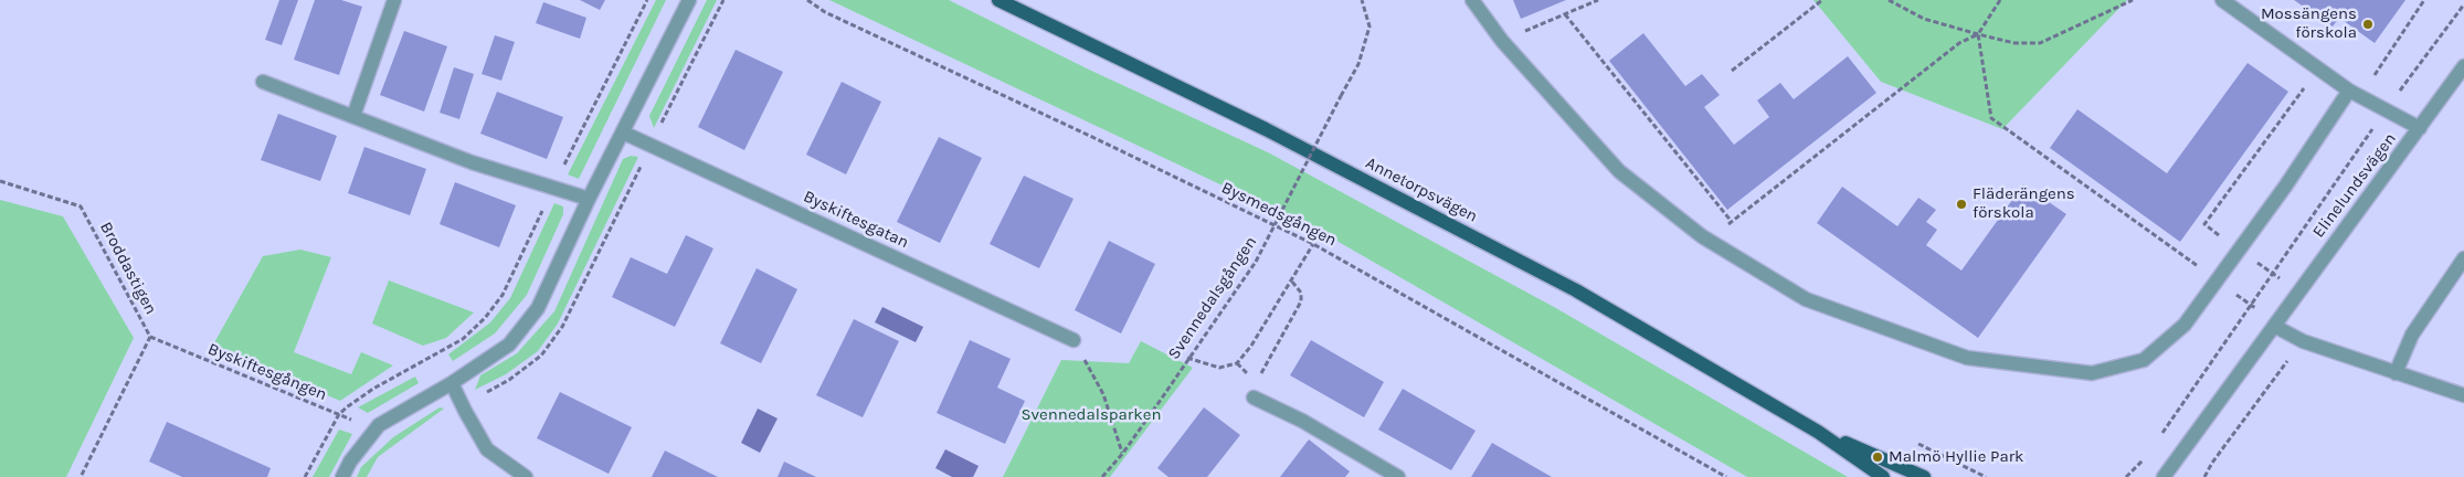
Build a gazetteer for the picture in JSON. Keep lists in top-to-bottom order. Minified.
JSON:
{"streets":{"main road":["Annetorpsvägen"],"street":["Elinelundsvägen","Byskiftesgatan"],"path":["Bysmedsgången","Broddastigen","Svennedalsgången","Byskiftesgången"]},"crossings":[["Broddastigen","Byskiftesgången"]],"parks":["Svennedalsparken"],"places":["Mossängens förskola","Fläderängens förskola","Malmö Hyllie Park"]}
